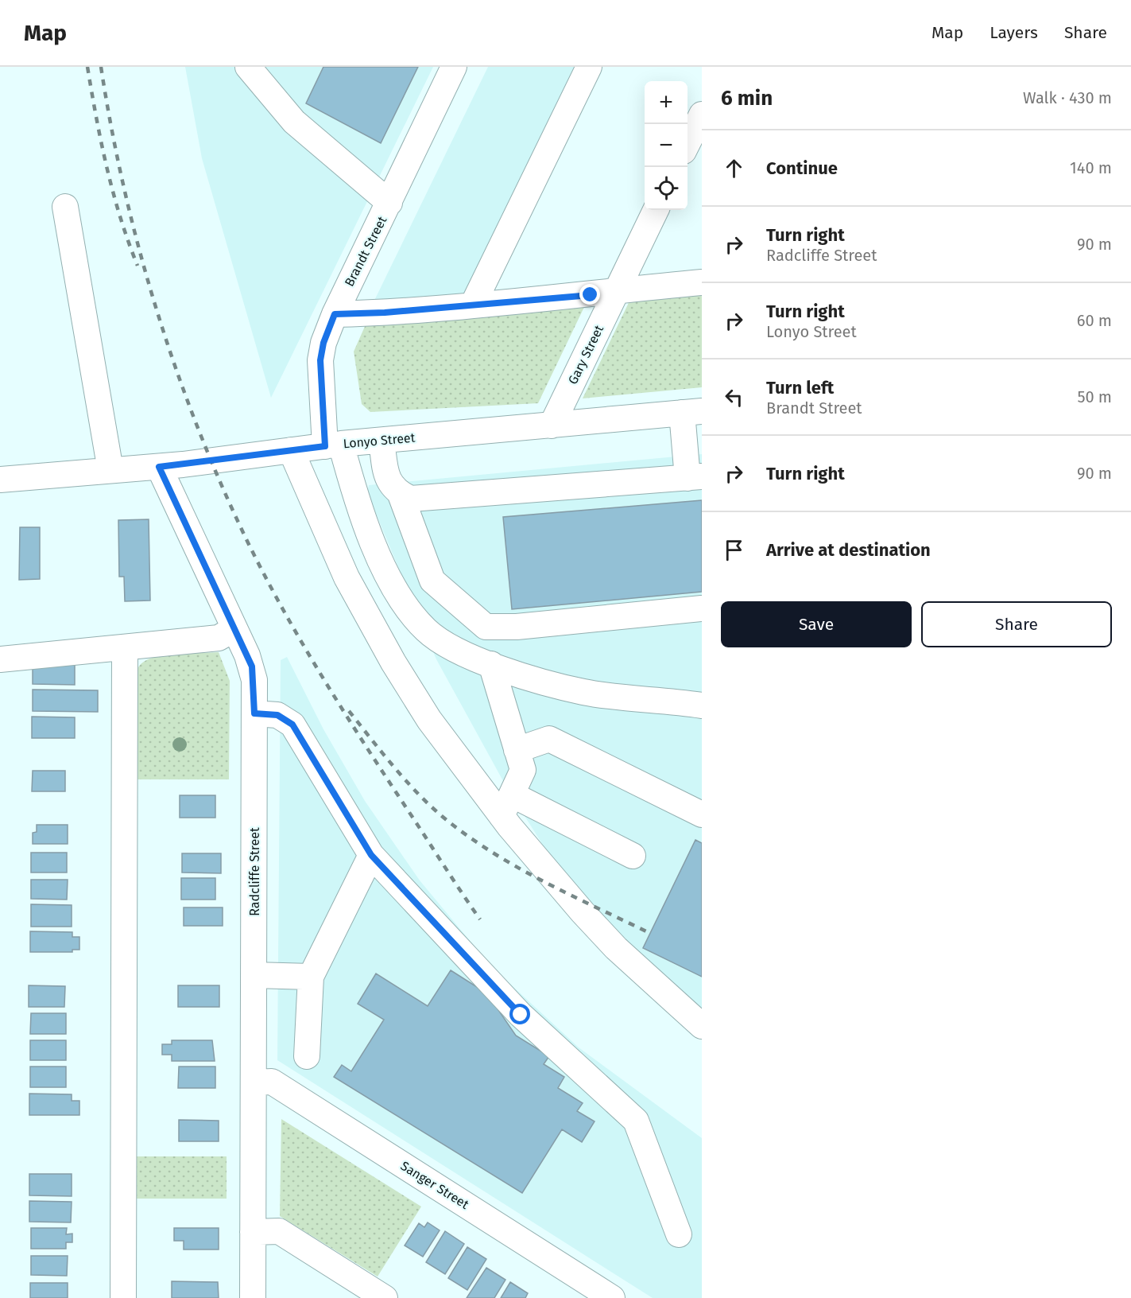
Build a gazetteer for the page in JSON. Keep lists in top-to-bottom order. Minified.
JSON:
{"streets":{"street":["Brandt Street","Gary Street","Lonyo Street","Radcliffe Street","Sanger Street"]},"crossings":[["Brandt Street","Lonyo Street"],["Gary Street","Lonyo Street"],["Lonyo Street","Radcliffe Street"],["Radcliffe Street","Sanger Street"]],"page":{"header":"Map","nav":["Map","Layers","Share"],"heading":["6 min","Walk · 430 m"],"map_buttons":["+","−"],"list":[["Continue","140 m"],["Turn right","Radcliffe Street","90 m"],["Turn right","Lonyo Street","60 m"],["Turn left","Brandt Street","50 m"],["Turn right","90 m"],"Arrive at destination"],"buttons":["Save","Share"]}}
